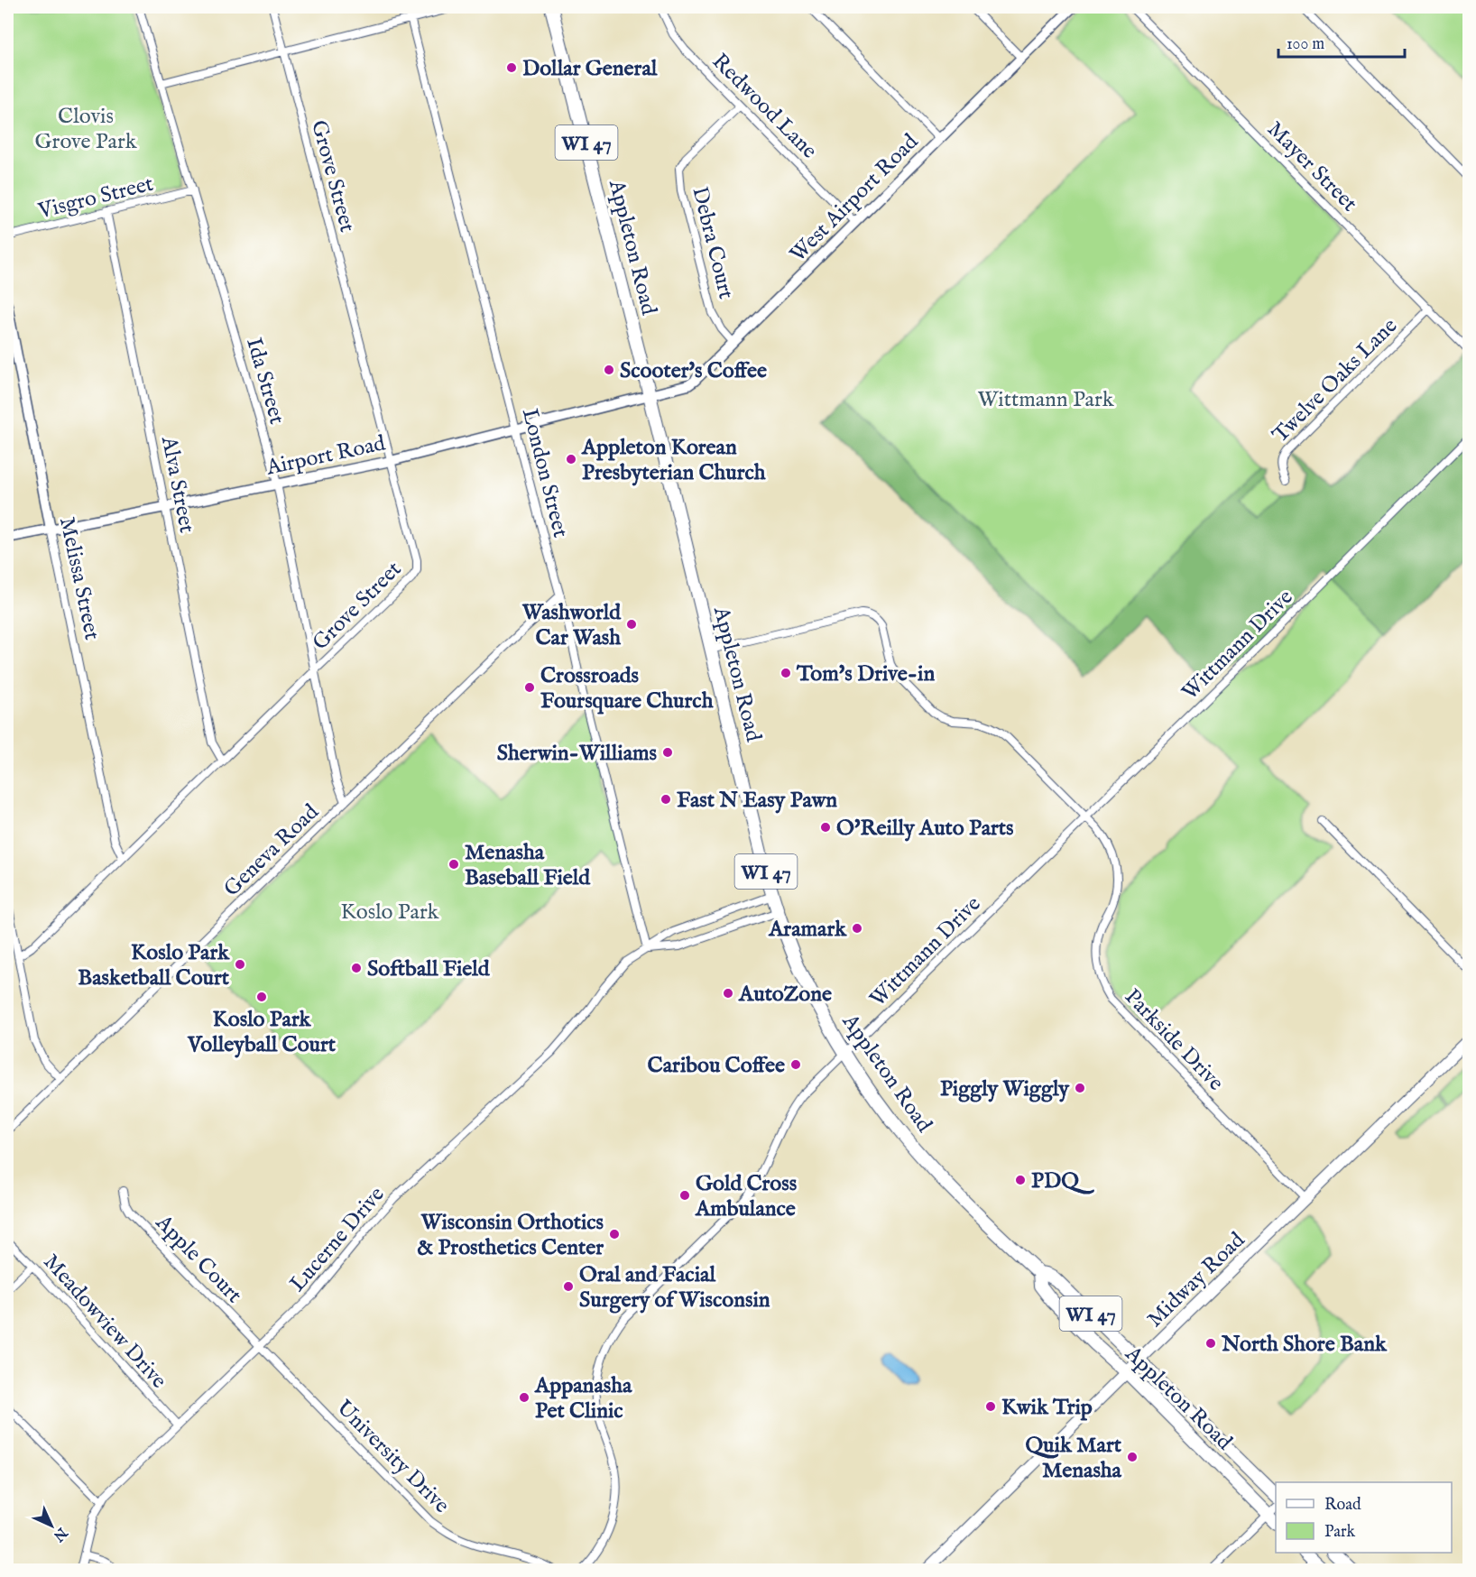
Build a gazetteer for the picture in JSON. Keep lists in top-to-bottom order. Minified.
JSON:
{"streets":{"main road":["WI 47","Appleton Road","Midway Road"],"street":["Redwood Lane","Mayer Street","Grove Street","Visgro Street","West Airport Road","Debra Court","Twelve Oaks Lane","Ida Street","Airport Road","London Street","Alva Street","Melissa Street","Wittmann Drive","Geneva Road","Parkside Drive","Lucerne Drive","Apple Court","Meadowview Drive","University Drive"]},"crossings":[["Redwood Lane","West Airport Road"],["Redwood Lane","Debra Court"],["Mayer Street","Twelve Oaks Lane"],["Grove Street","Ida Street"],["Grove Street","Airport Road"],["Grove Street","Alva Street"],["Grove Street","Melissa Street"],["Visgro Street","Ida Street"],["Visgro Street","Alva Street"],["West Airport Road","Debra Court"],["West Airport Road","Appleton Road"],["West Airport Road","Airport Road"],["Appleton Road","Airport Road"],["Appleton Road","Wittmann Drive"],["Appleton Road","Parkside Drive"],["Appleton Road","Lucerne Drive"],["Appleton Road","Midway Road"],["Ida Street","Airport Road"],["Ida Street","Geneva Road"],["Airport Road","London Street"],["Airport Road","Alva Street"],["Airport Road","Melissa Street"],["London Street","Geneva Road"],["London Street","Lucerne Drive"],["Wittmann Drive","Parkside Drive"],["Parkside Drive","Midway Road"],["Lucerne Drive","Apple Court"],["Lucerne Drive","Meadowview Drive"],["Lucerne Drive","University Drive"],["Apple Court","University Drive"]],"parks":["Clovis Grove Park","Wittmann Park","Koslo Park"],"places":["Dollar General","Scooter's Coffee","Appleton Korean Presbyterian Church","Washworld Car Wash","Tom's Drive-in","Crossroads Foursquare Church","Sherwin-Williams","Fast N Easy Pawn","O'Reilly Auto Parts","Menasha Baseball Field","Aramark","Koslo Park Basketball Court","Softball Field","AutoZone","Koslo Park Volleyball Court","Caribou Coffee","Piggly Wiggly","PDQ","Gold Cross Ambulance","Wisconsin Orthotics & Prosthetics Center","Oral and Facial Surgery of Wisconsin","North Shore Bank","Appanasha Pet Clinic","Kwik Trip","Quik Mart Menasha"],"legend":["Road","Park"],"scale_bar":"100 m","north":"bottom right"}
